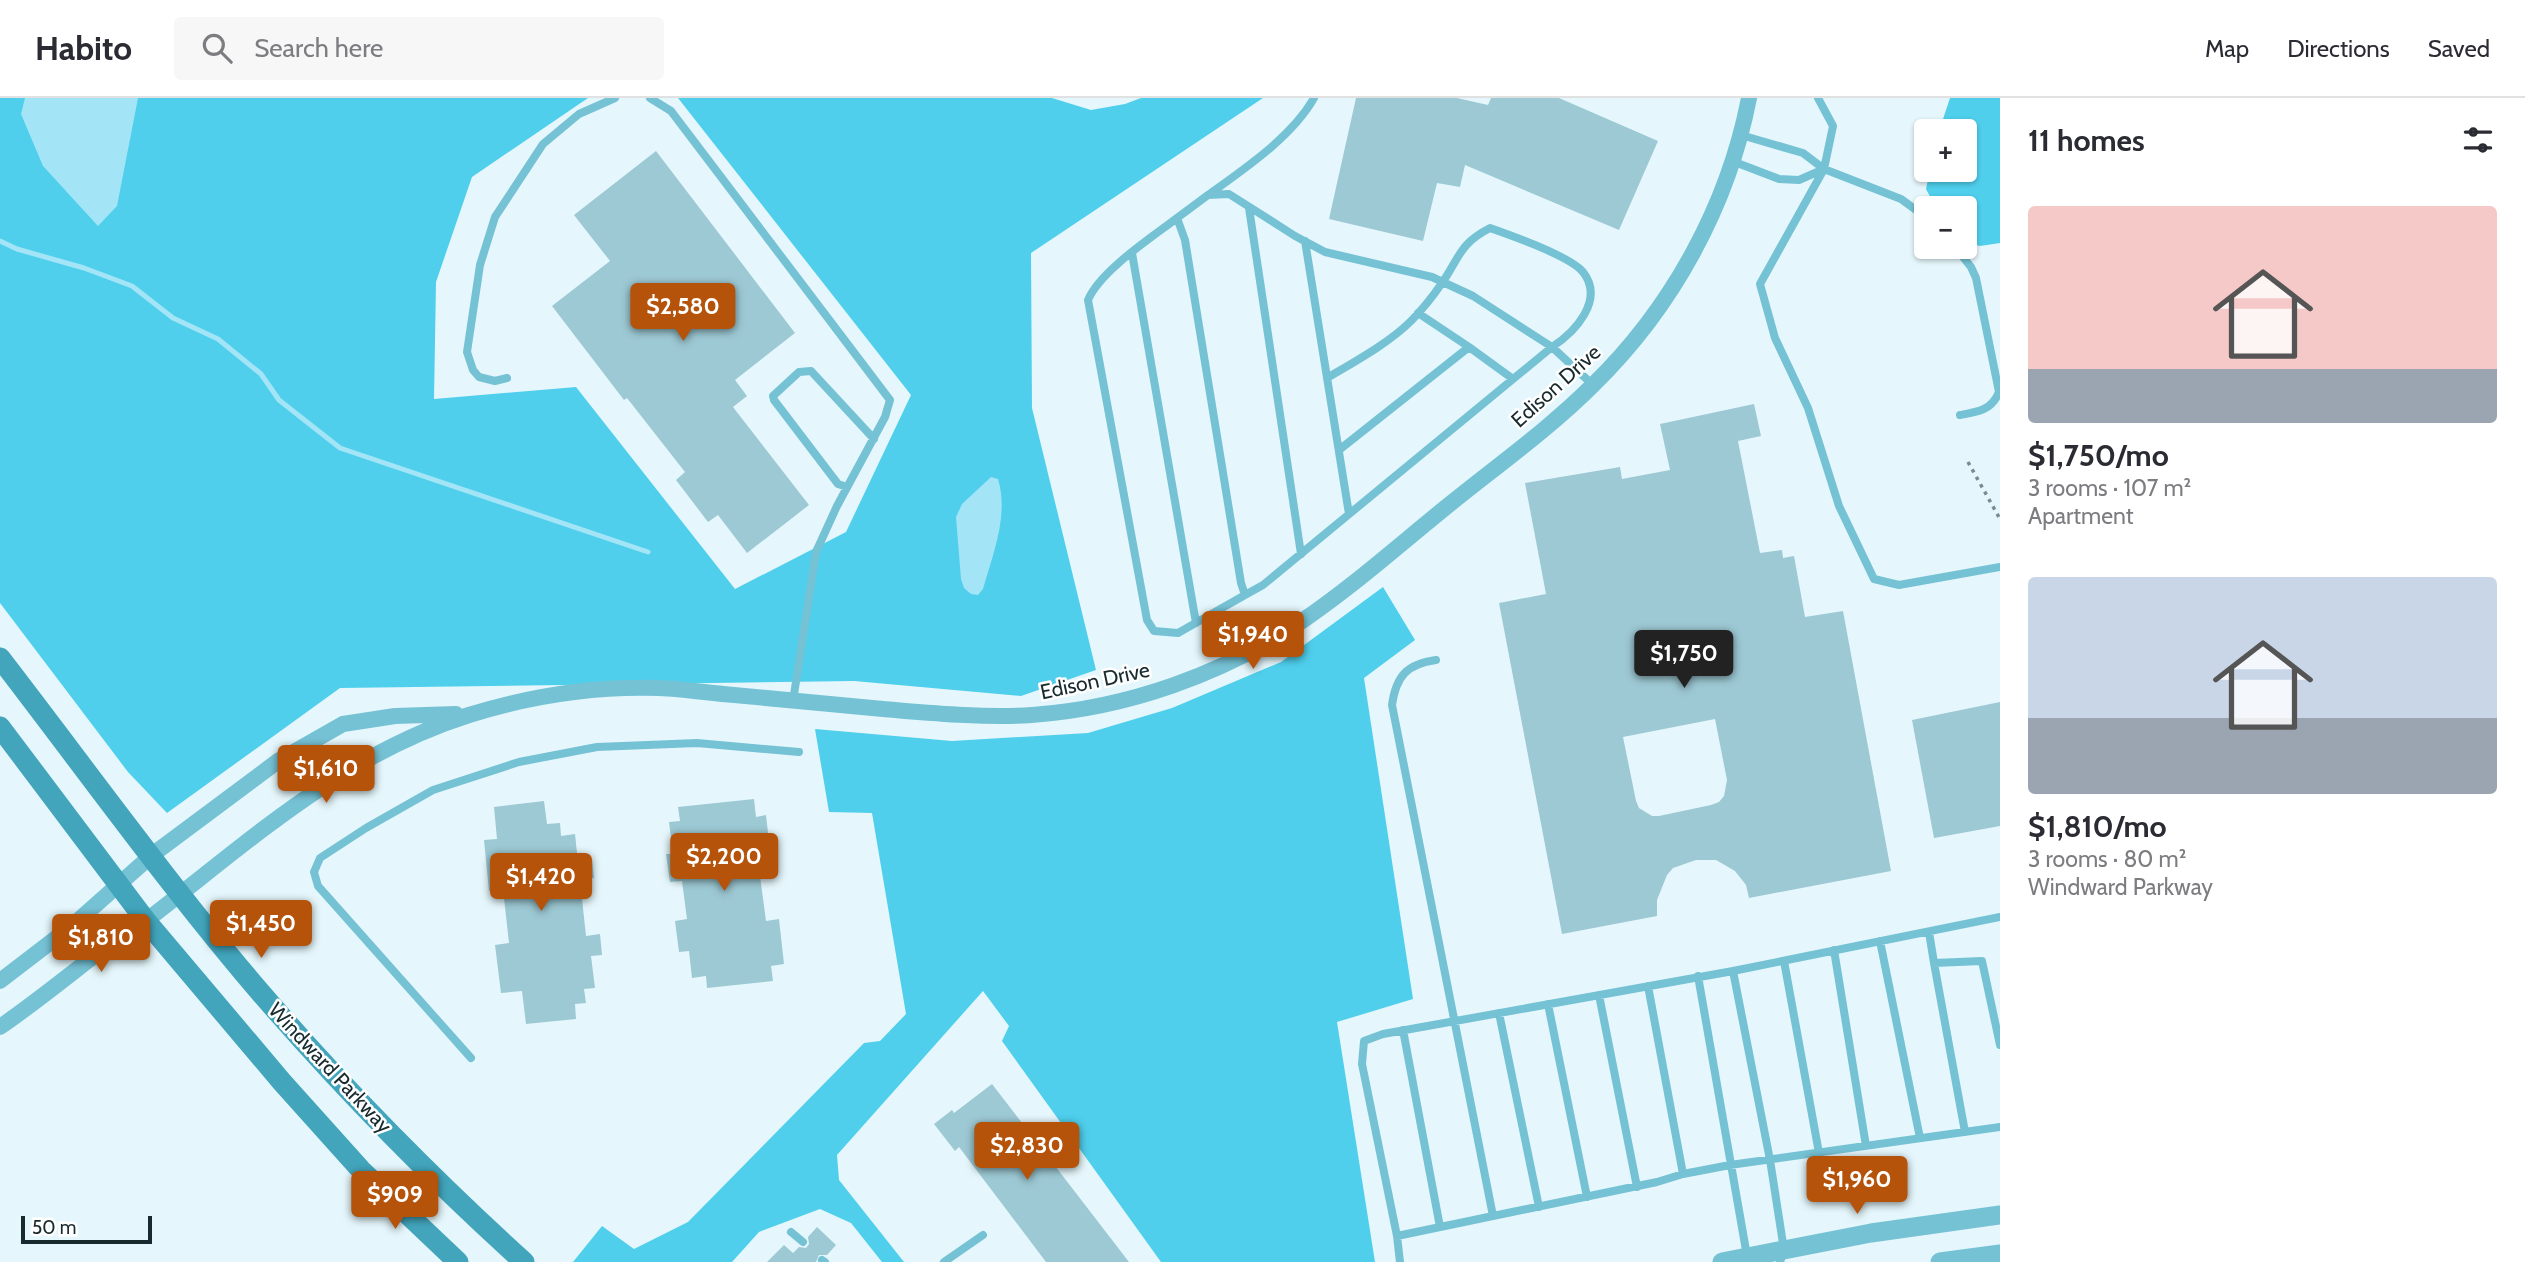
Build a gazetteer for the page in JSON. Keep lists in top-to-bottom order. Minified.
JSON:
{"streets":{"main road":["Windward Parkway"],"street":["Edison Drive"]},"crossings":[["Edison Drive","Windward Parkway"]],"scale_bar":"50 m","page":{"header":"Habito","search":"Search here","nav":["Map","Directions","Saved"],"heading":"11 homes","map_buttons":["+","−"],"list":[{"name":"$1,750/mo","note":"3 rooms · 107 m² · Apartment"},{"name":"$1,810/mo","note":"3 rooms · 80 m² · Windward Parkway"}],"price":["$2,580","$1,940","$1,750","$1,610","$2,200","$1,420","$1,450","$1,810","$2,830","$1,960","$909"],"scale":"50 m"}}
